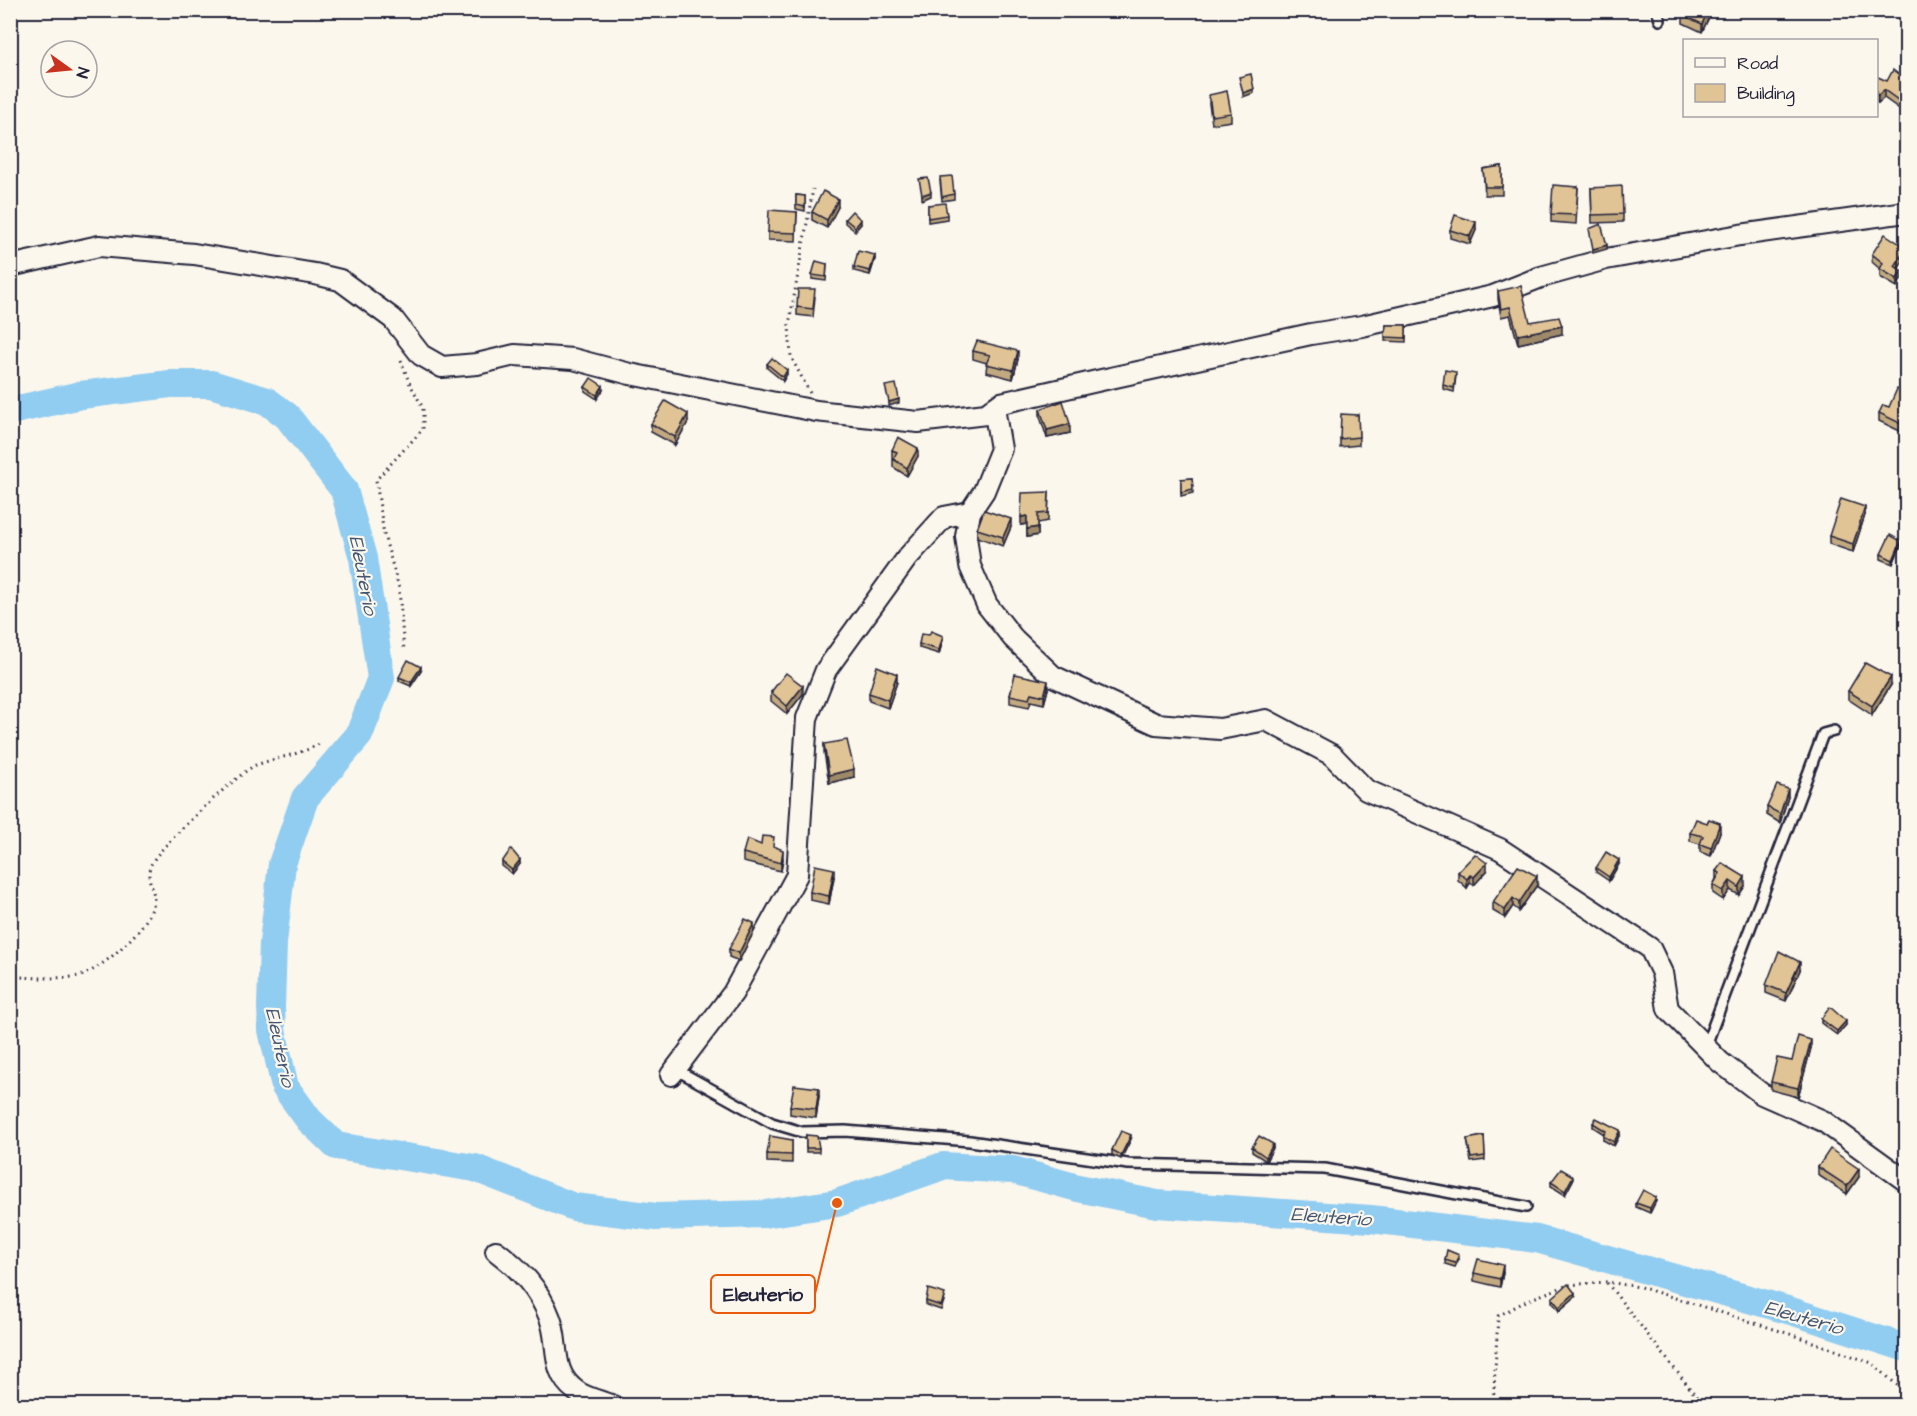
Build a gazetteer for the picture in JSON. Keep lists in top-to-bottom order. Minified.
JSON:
{"water":["Eleuterio"],"places":["Eleuterio"],"legend":["Road","Building"],"north":"right"}
